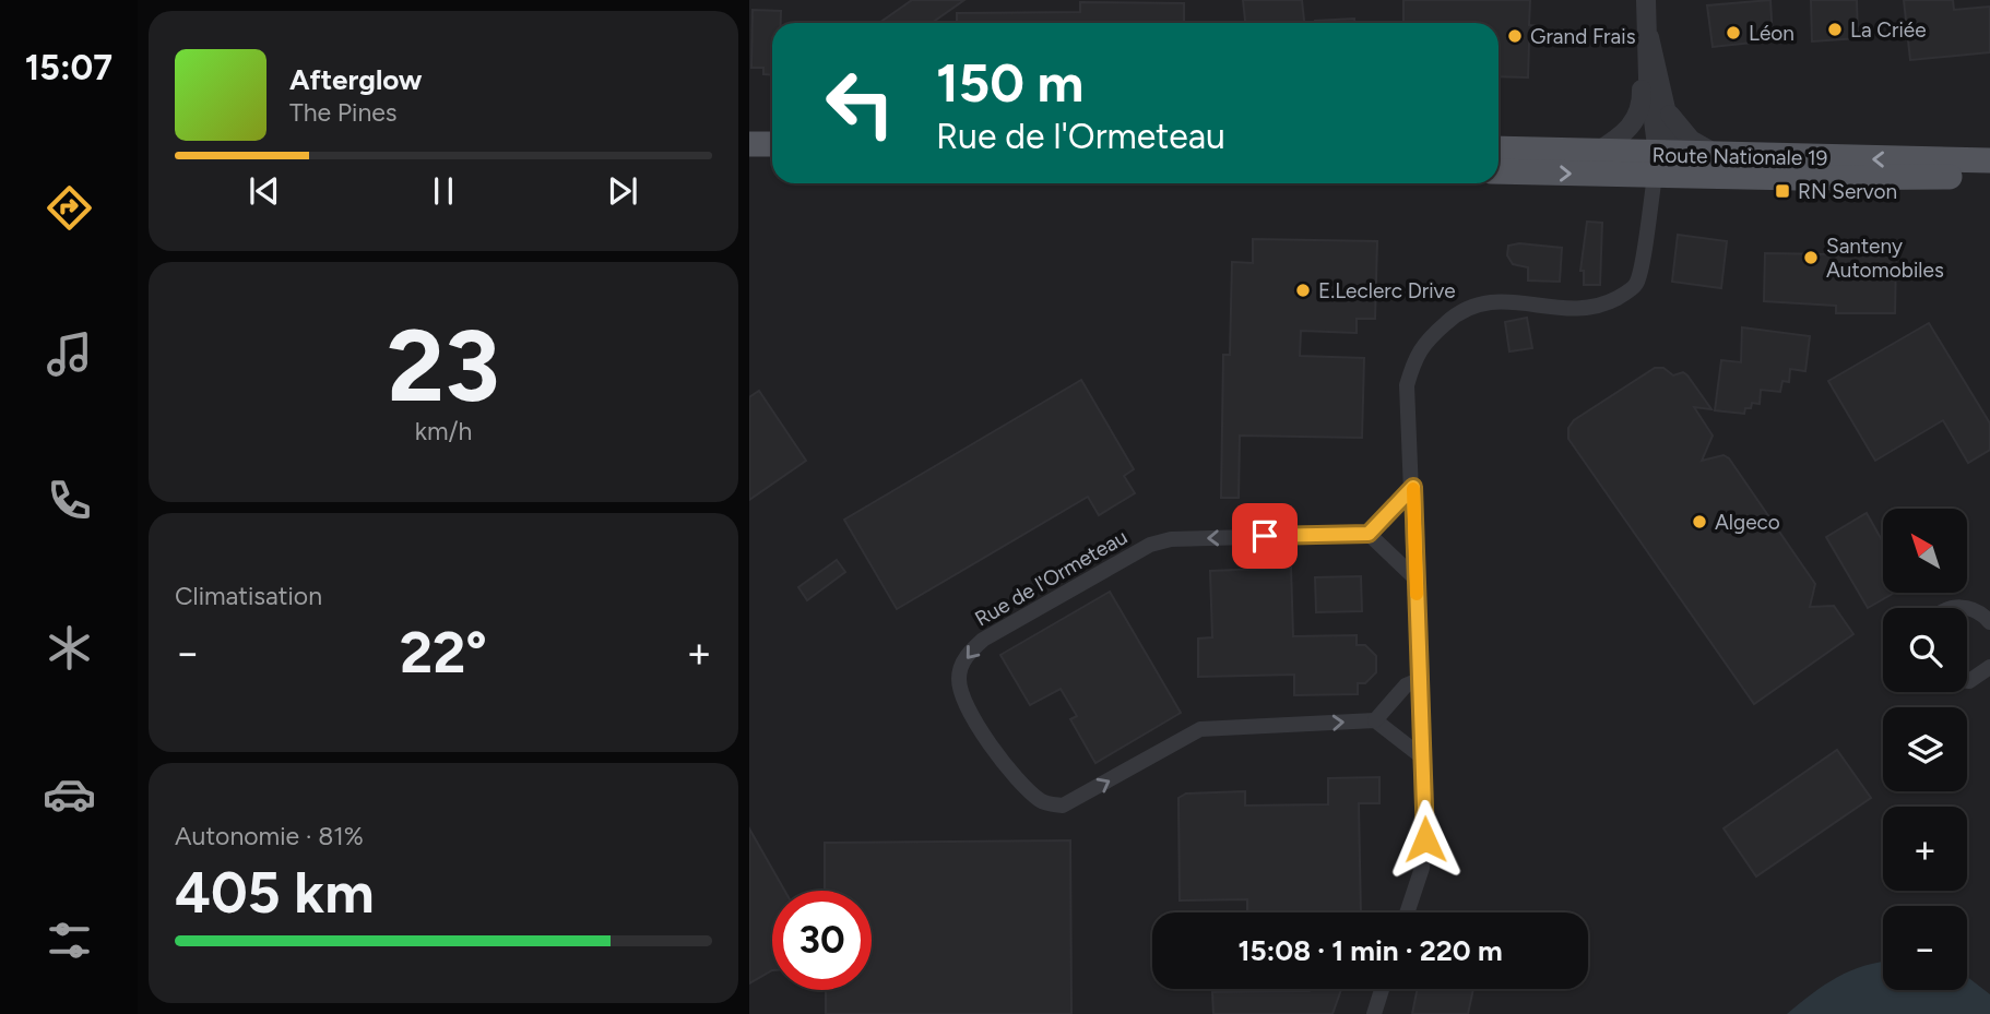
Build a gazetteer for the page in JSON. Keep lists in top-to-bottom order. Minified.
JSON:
{"streets":{"main road":["Route Nationale 19"],"street":["Rue de l'Ormeteau"]},"places":{"other":["La Criée","Léon","Grand Frais","Santeny Automobiles","E.Leclerc Drive","Algeco"],"transit":["RN Servon"]},"north":"top left","page":{"tabs":"15:07","turn":["150 m","Rue de l'Ormeteau"],"song":["Afterglow","The Pines"],"tile":[["23","km/h"],"Climatisation",["Autonomie · 81%","405 km"]],"map_buttons":["+","−"],"heat":["−","22°","+"],"limit":"30","trip":"15:08 · 1 min · 220 m"}}
